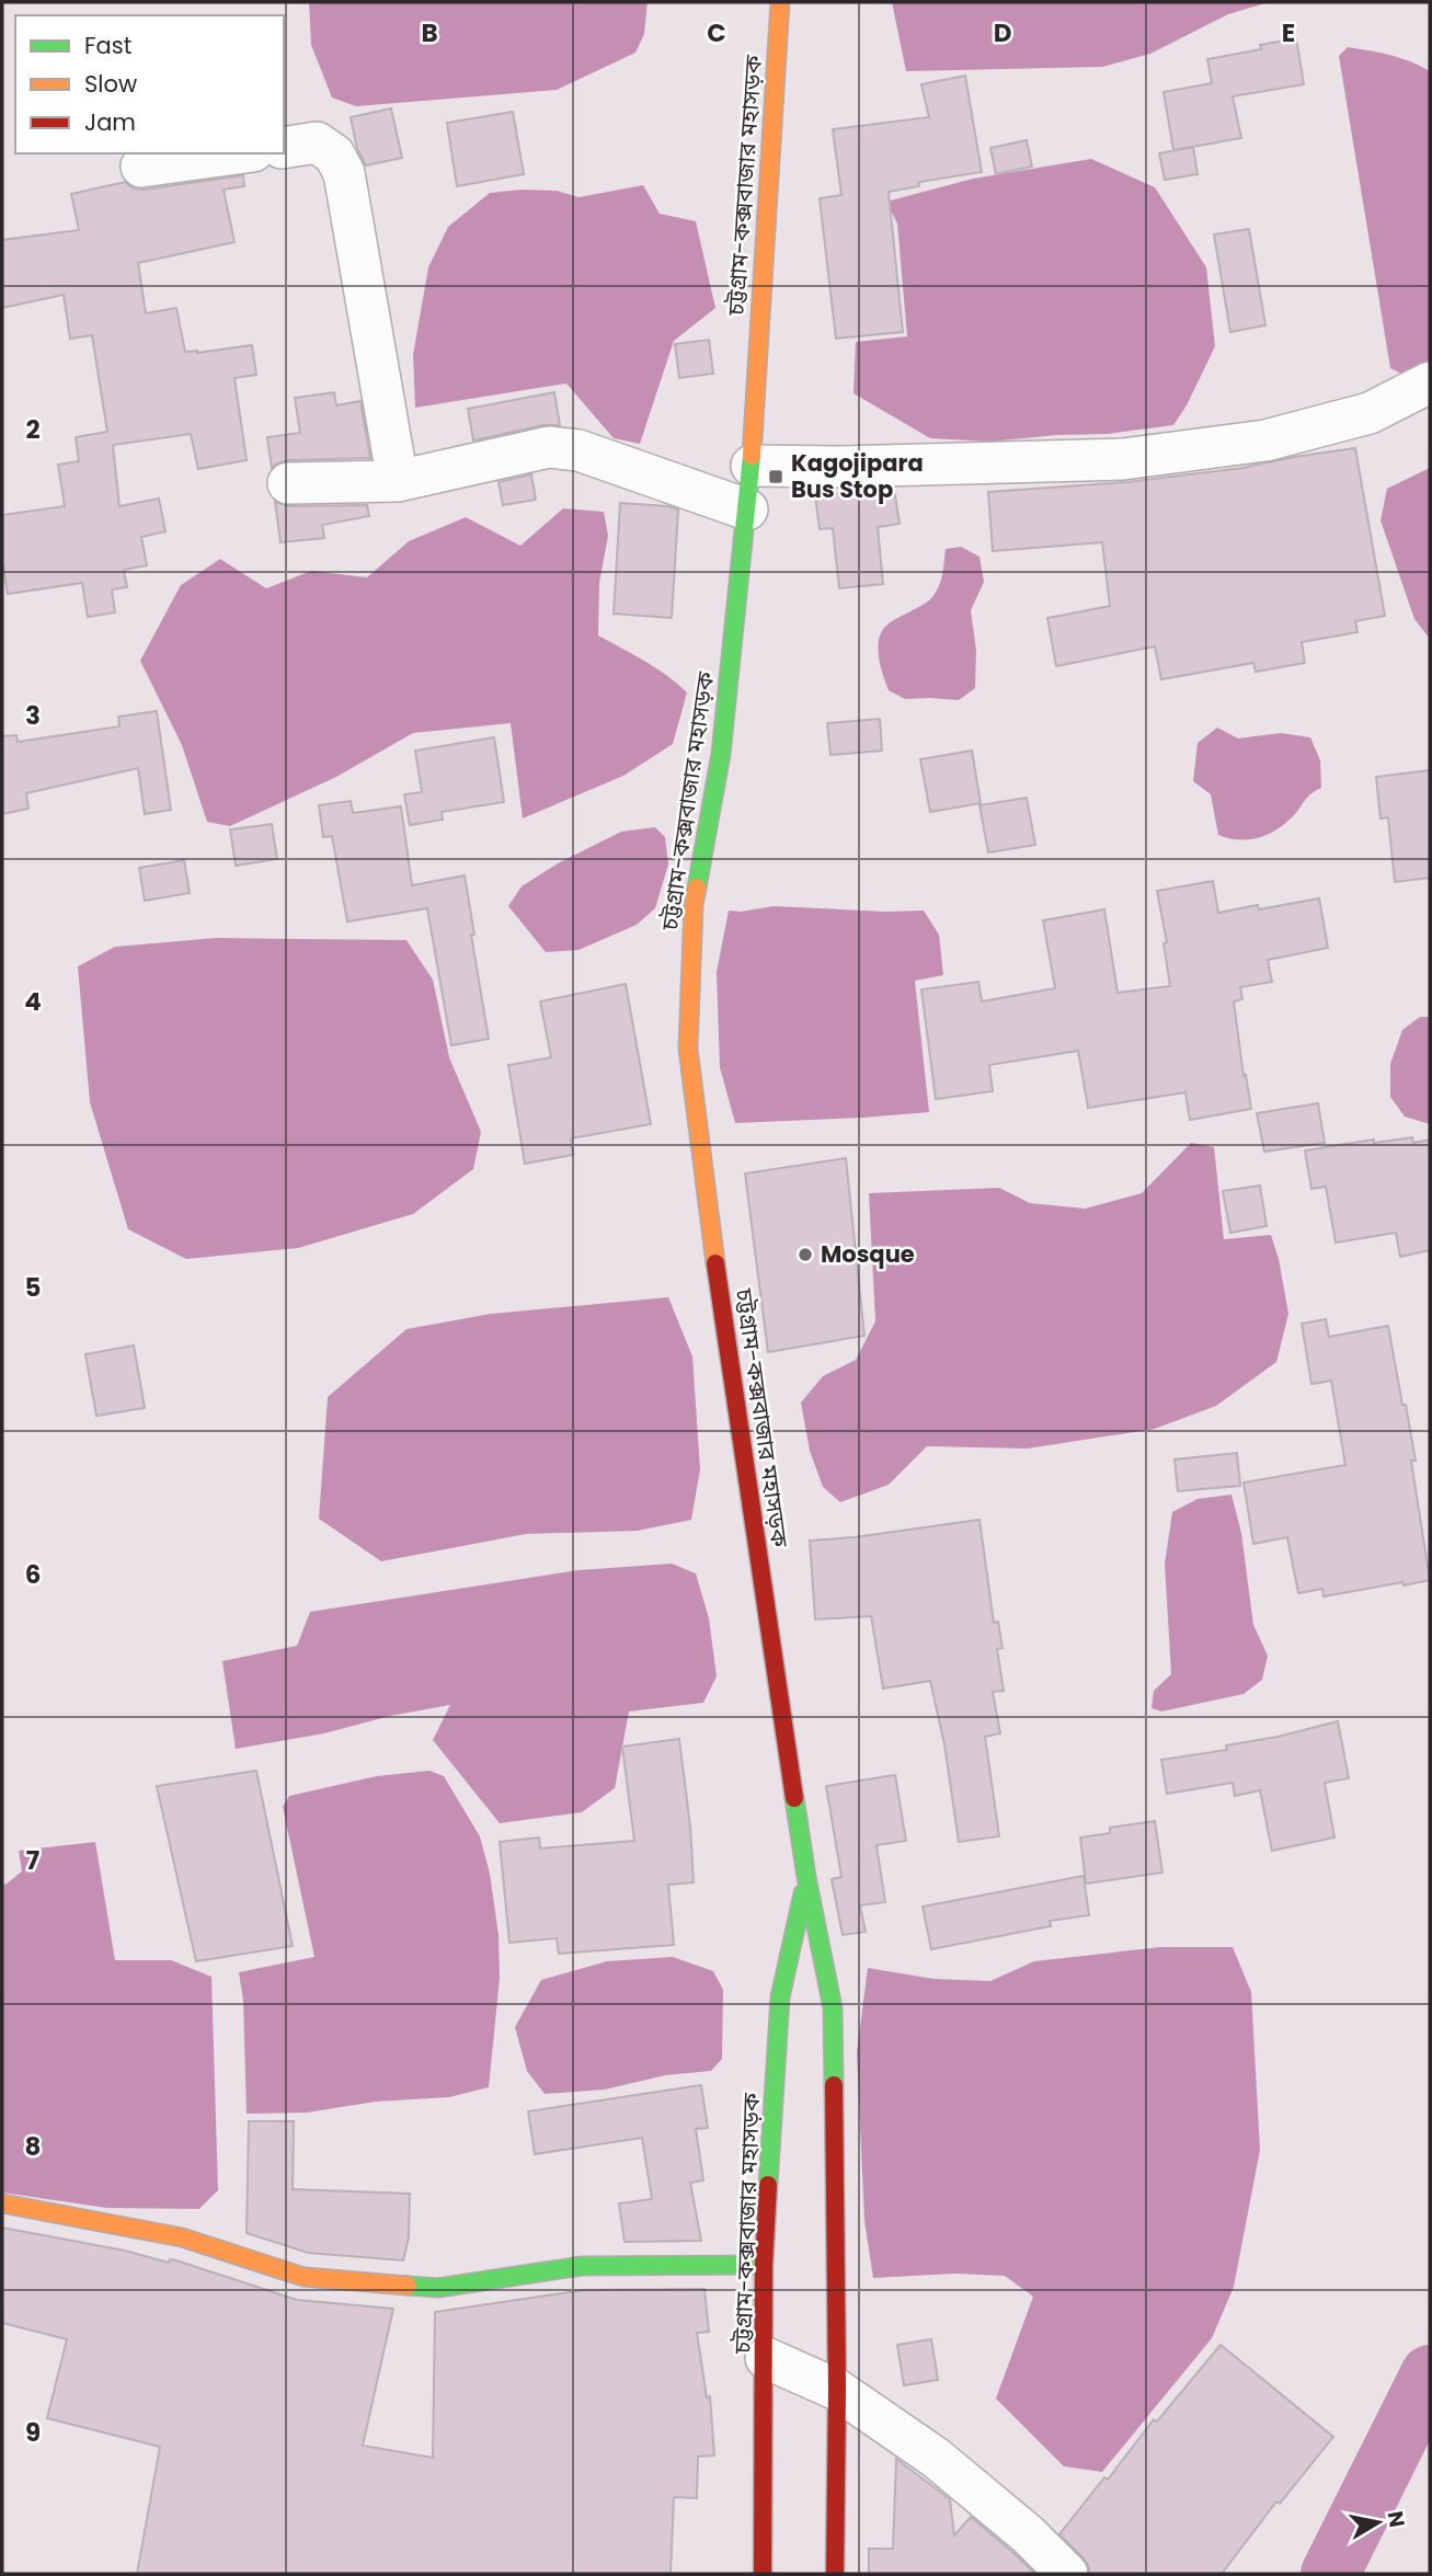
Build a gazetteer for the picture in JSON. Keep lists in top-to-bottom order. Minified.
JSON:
{"streets":{"main road":["চট্টগ্রাম-কক্সবাজার মহাসড়ক"]},"places":{"transit":["Kagojipara Bus Stop"],"other":["Mosque"]},"legend":["Fast","Slow","Jam"],"north":"right","grid":{"columns":["B","C","D","E"],"rows":["2","3","4","5","6","7","8","9"]}}
